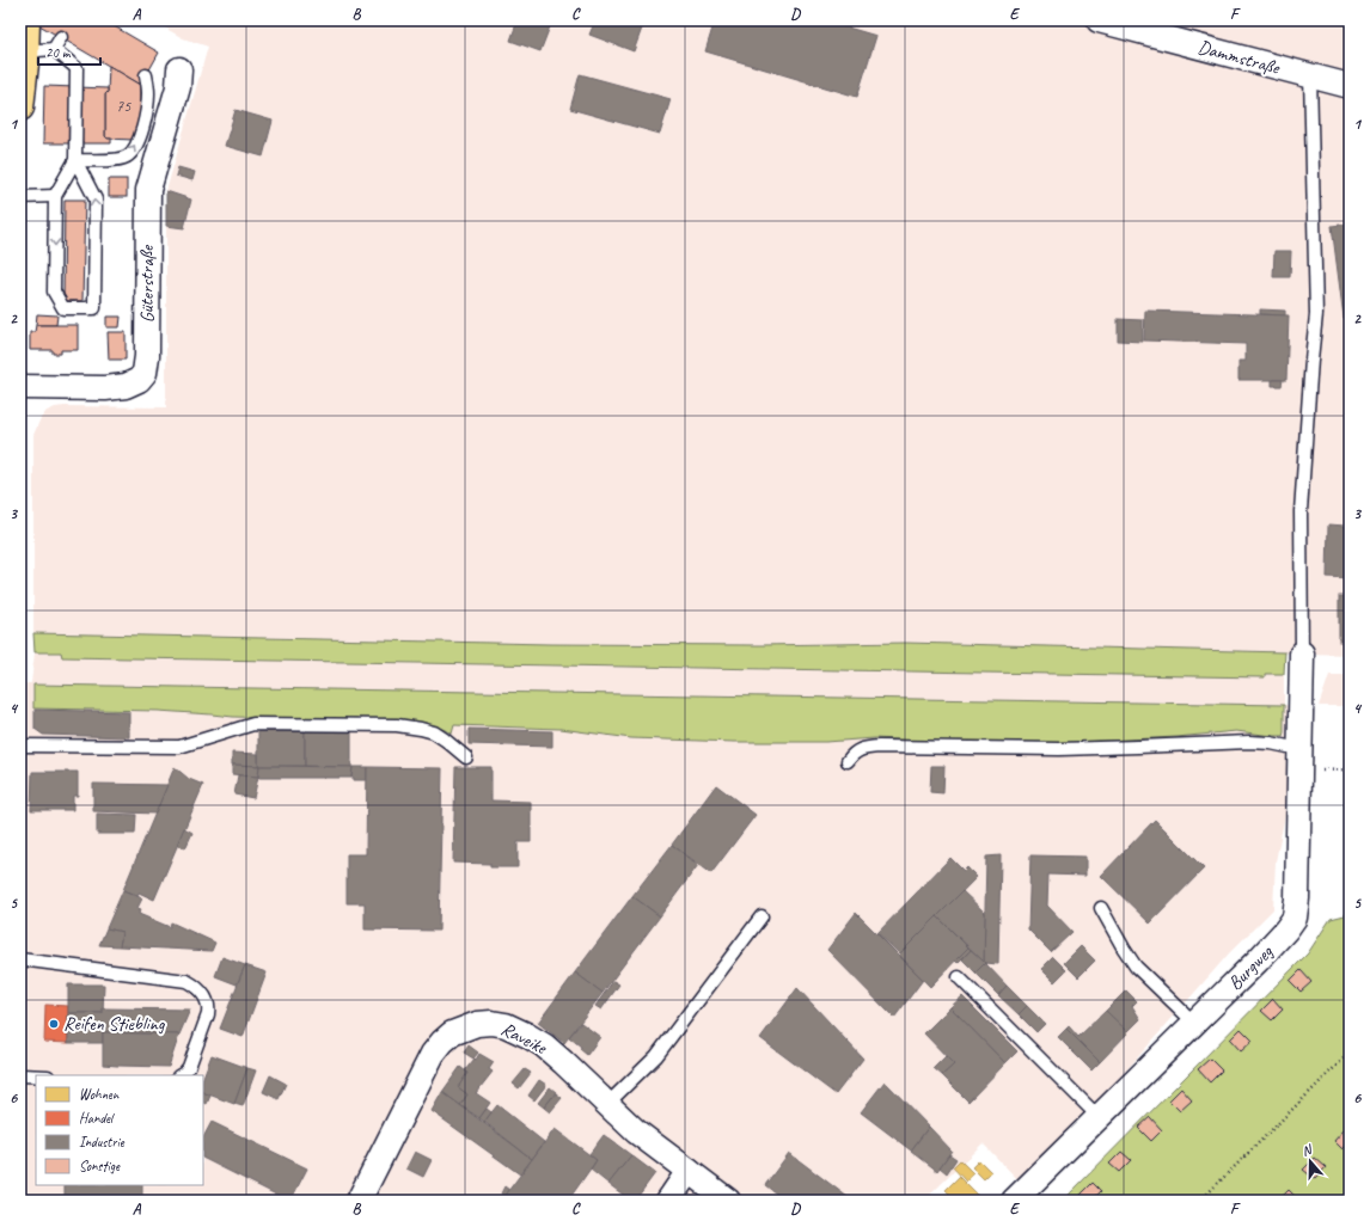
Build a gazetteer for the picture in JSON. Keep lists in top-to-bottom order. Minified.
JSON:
{"streets":{"street":["Dammstraße","Güterstraße","Burgweg","Raveike"]},"places":["Reifen Stiebling"],"house_numbers":["75"],"legend":["Wohnen","Handel","Industrie","Sonstige"],"scale_bar":"20 m","north":"top","grid":{"columns":["A","B","C","D","E","F"],"rows":["1","2","3","4","5","6"]}}
